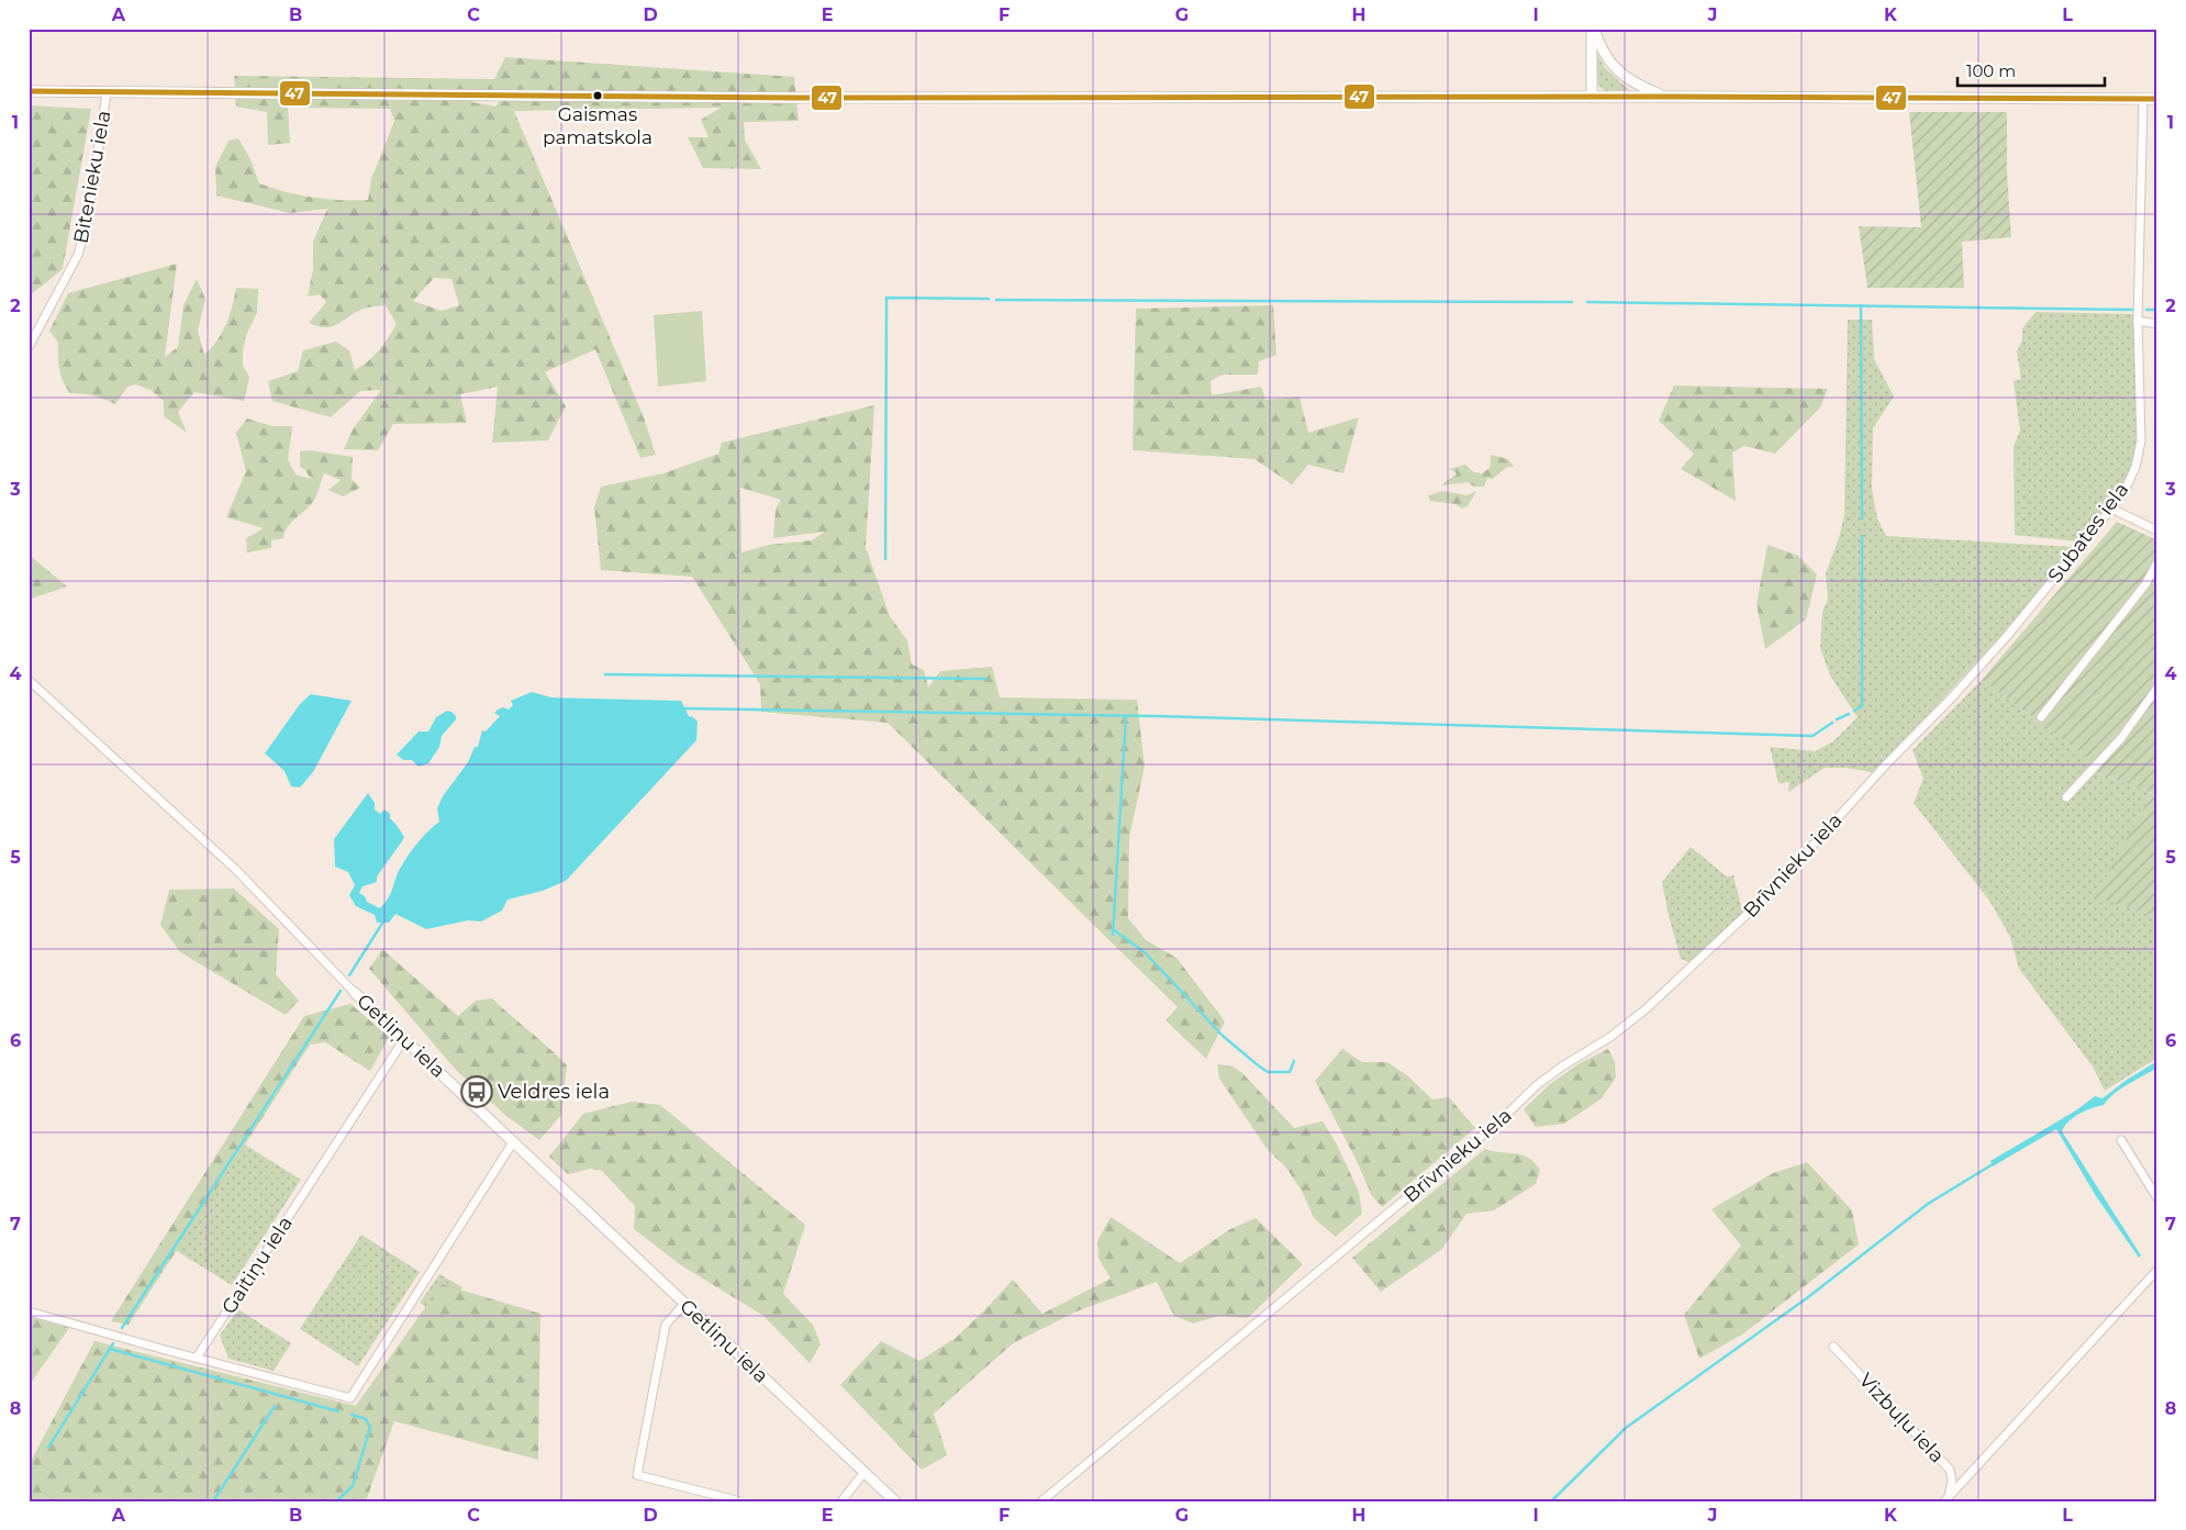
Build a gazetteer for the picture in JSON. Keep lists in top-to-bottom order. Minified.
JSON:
{"streets":{"street":["Bitenieku iela","Subates iela","Brīvnieku iela","Getliņu iela","Gaitiņu iela","Vizbuļu iela"]},"crossings":[["Subates iela","Brīvnieku iela"],["Getliņu iela","Gaitiņu iela"]],"places":{"other":["Gaismas pamatskola"],"bus stop":["Veldres iela"]},"lines":["transit line 47"],"scale_bar":"100 m","grid":{"columns":["A","B","C","D","E","F","G","H","I","J","K","L"],"rows":["1","2","3","4","5","6","7","8"]}}
